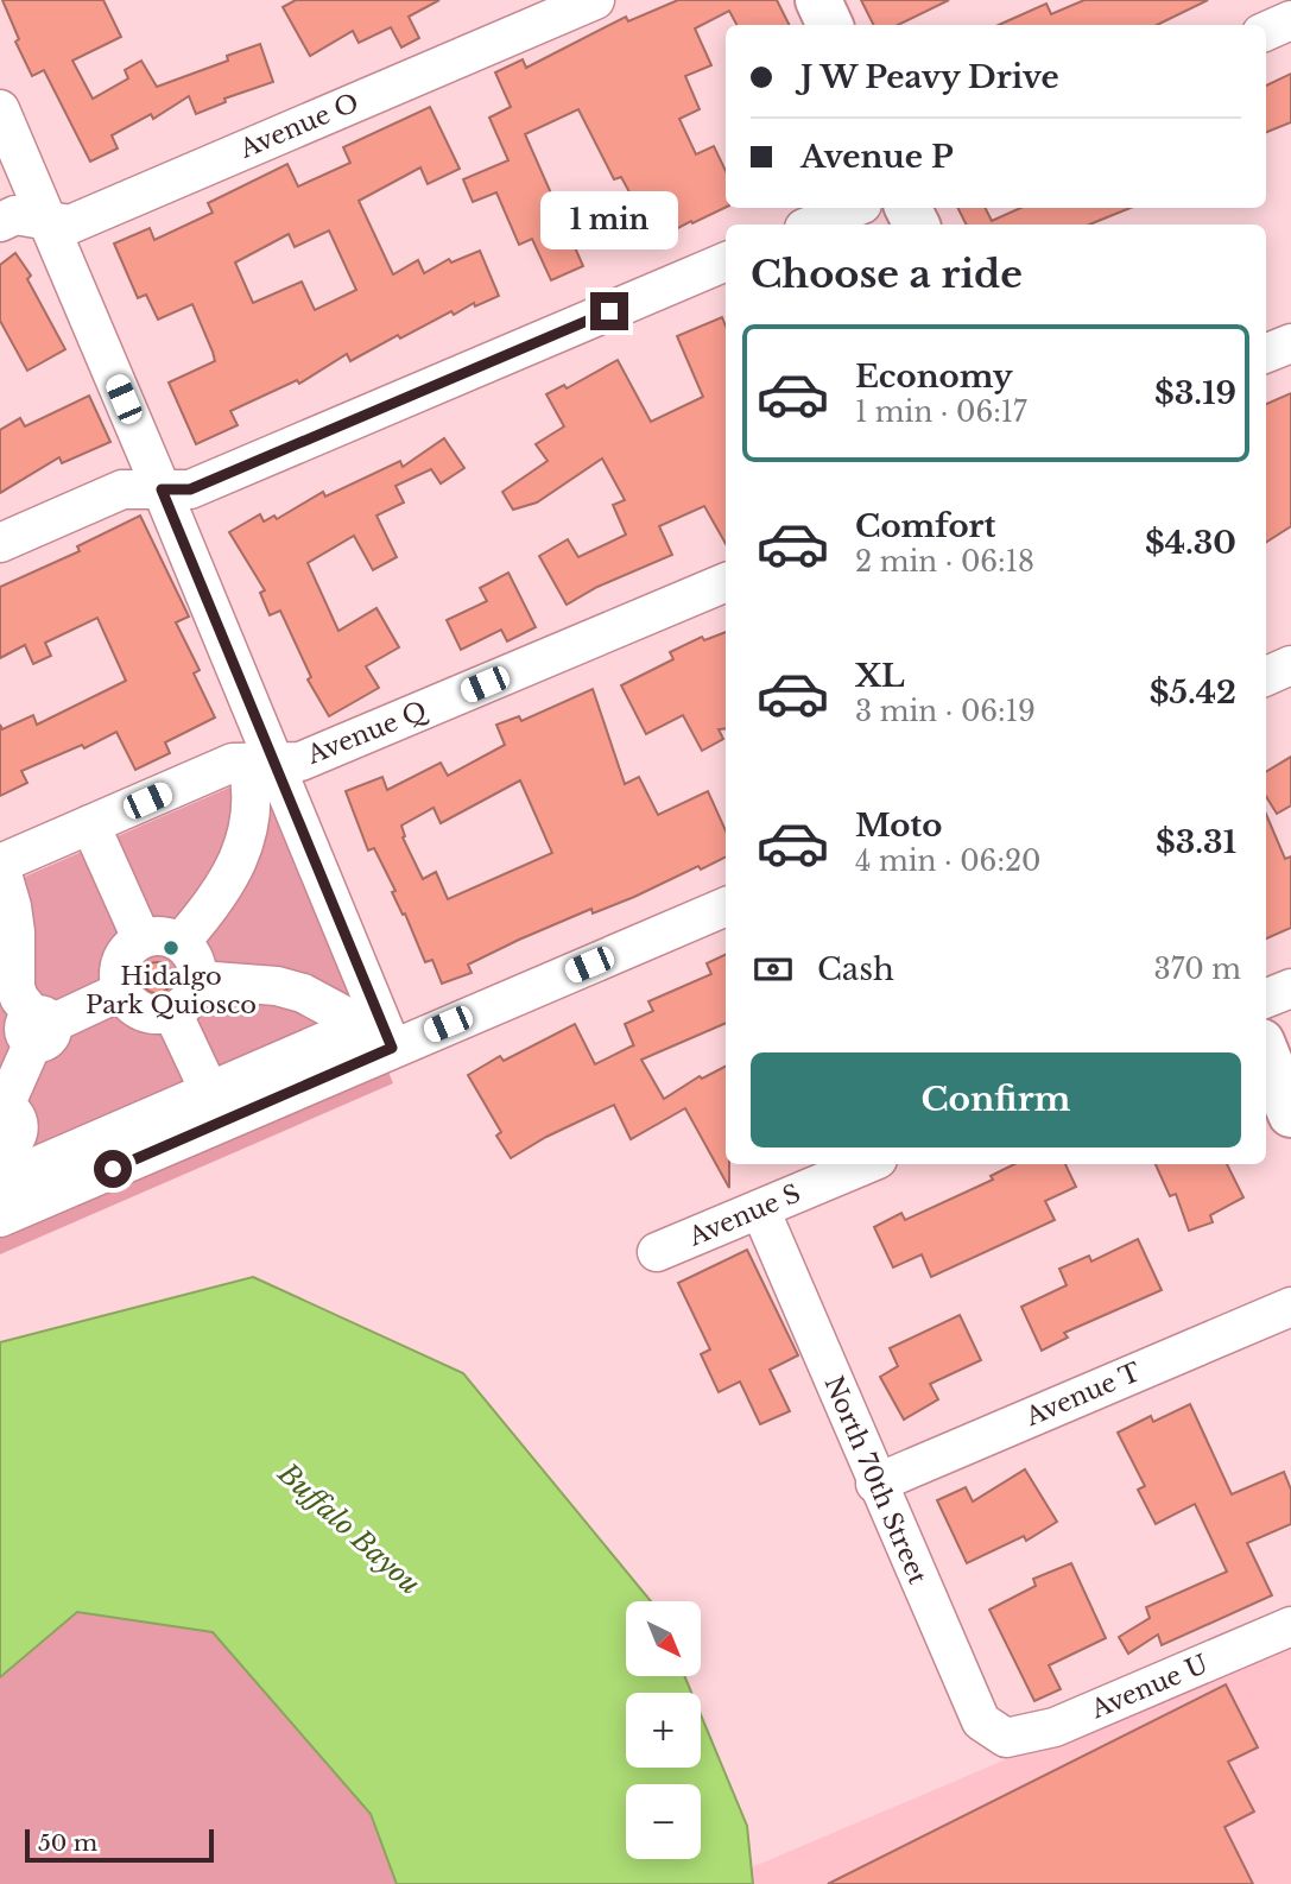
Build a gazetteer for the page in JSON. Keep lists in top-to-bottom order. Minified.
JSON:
{"streets":{"street":["Avenue O","Avenue Q","Avenue S","Avenue T","North 70th Street","Avenue U"]},"crossings":[["Avenue S","North 70th Street"],["Avenue T","North 70th Street"],["North 70th Street","Avenue U"]],"water":["Buffalo Bayou"],"places":["Hidalgo Park Quiosco"],"scale_bar":"50 m","north":"bottom right","page":{"banner":["J W Peavy Drive","Avenue P"],"bubble":"1 min","heading":"Choose a ride","list":[{"name":"Economy","note":"1 min · 06:17","value":"$3.19"},{"name":"Comfort","note":"2 min · 06:18","value":"$4.30"},{"name":"XL","note":"3 min · 06:19","value":"$5.42"},{"name":"Moto","note":"4 min · 06:20","value":"$3.31"}],"pay":["Cash","370 m"],"buttons":"Confirm","map_buttons":["+","−"],"scale":"50 m"}}
